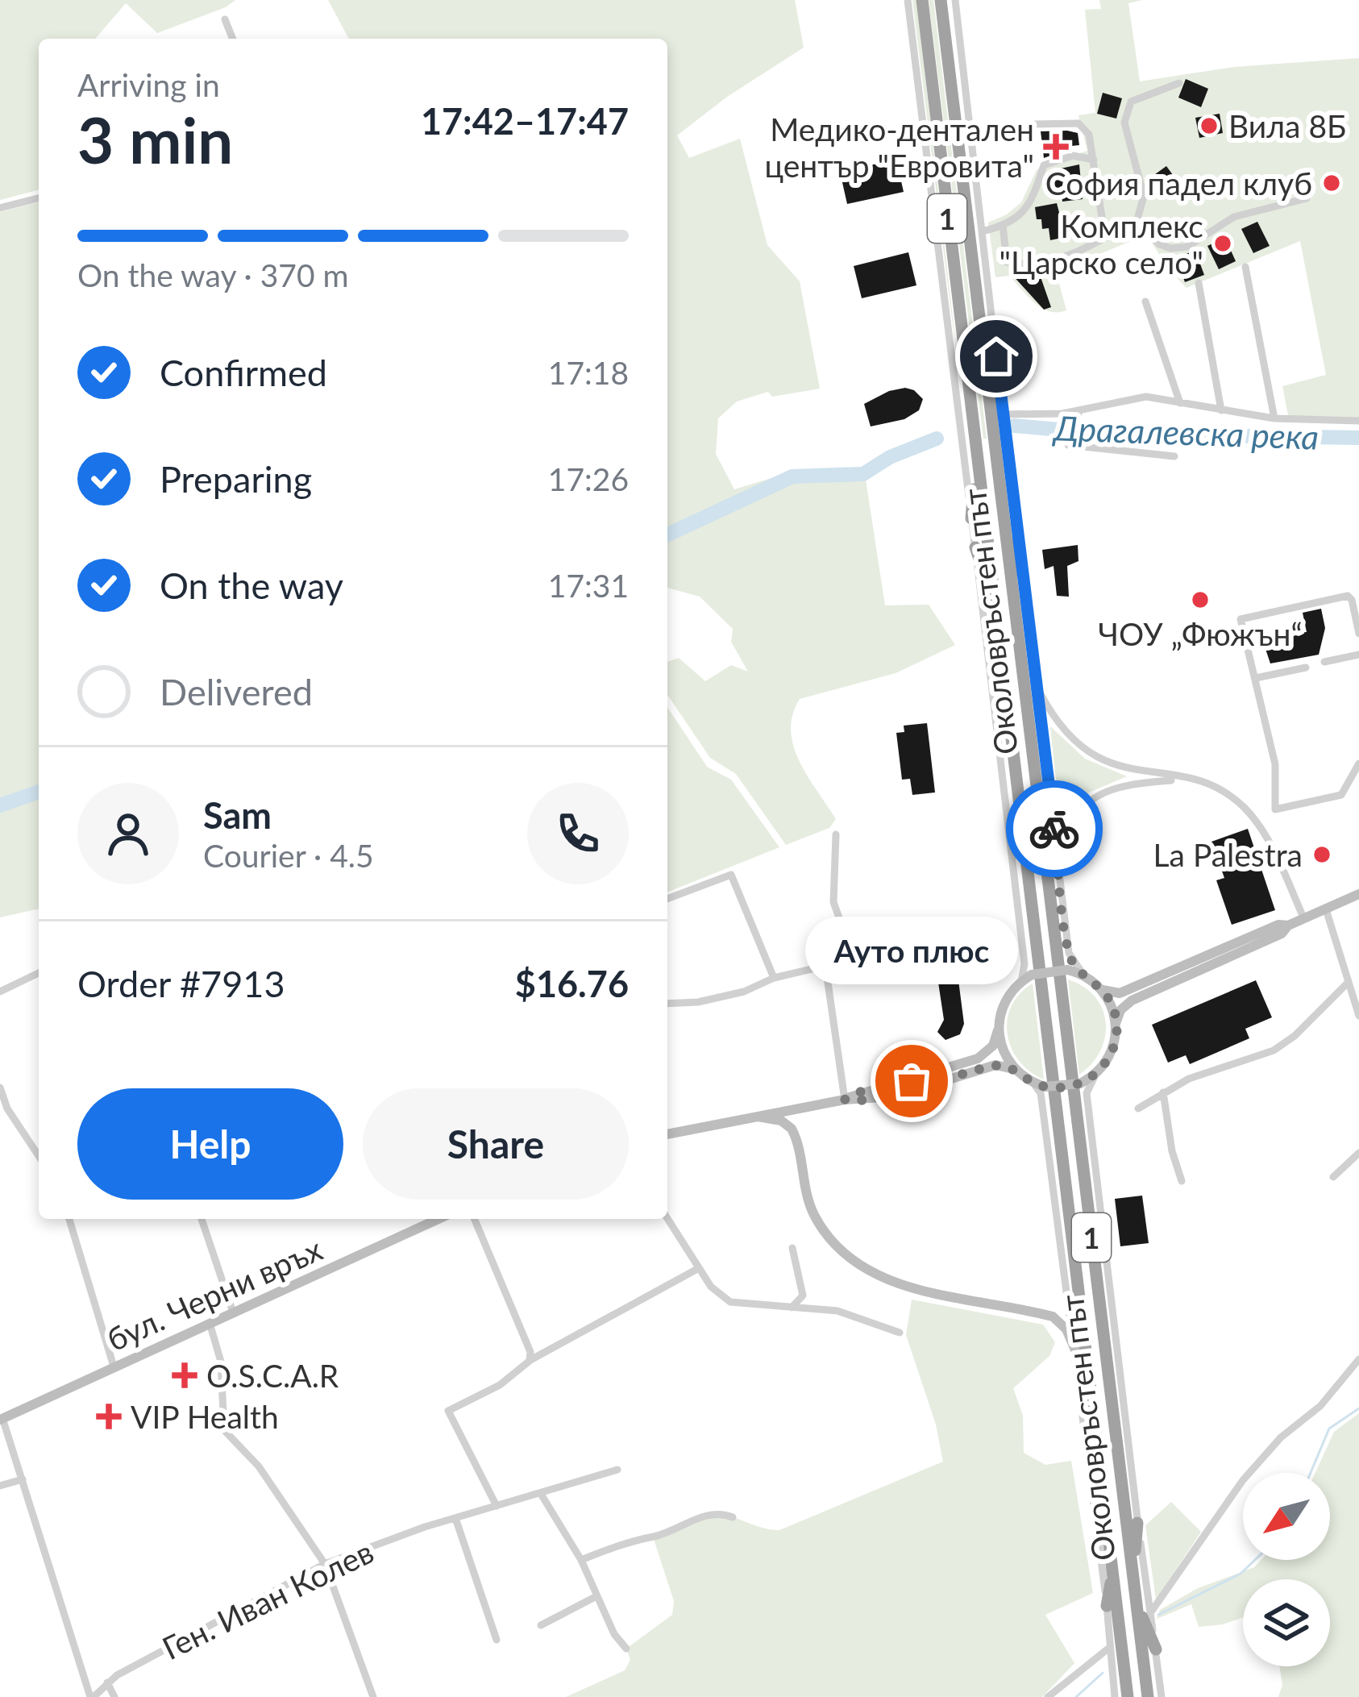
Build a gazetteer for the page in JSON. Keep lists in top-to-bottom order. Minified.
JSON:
{"streets":{"highway":["1","Околовръстен път"],"main road":["бул. Черни връх"],"street":["Ген. Иван Колев"]},"water":["Драгалевска река"],"places":{"other":["Вила 8Б","София падел клуб","Комплекс \"Царско село\"","ЧОУ „Фюжън“","La Palestra","Ауто плюс"],"health":["Медико-дентален център \"Евровита\"","O.S.C.A.R","VIP Health"]},"north":"bottom left","page":{"heading":["3 min","Arriving in","17:42–17:47"],"panel":["Sam","Courier · 4.5","Order #7913","$16.76"],"bar":"On the way · 370 m","list":[["Confirmed","17:18"],["Preparing","17:26"],["On the way","17:31"],"Delivered"],"bubble":"Ауто плюс","buttons":["Help","Share"]}}
